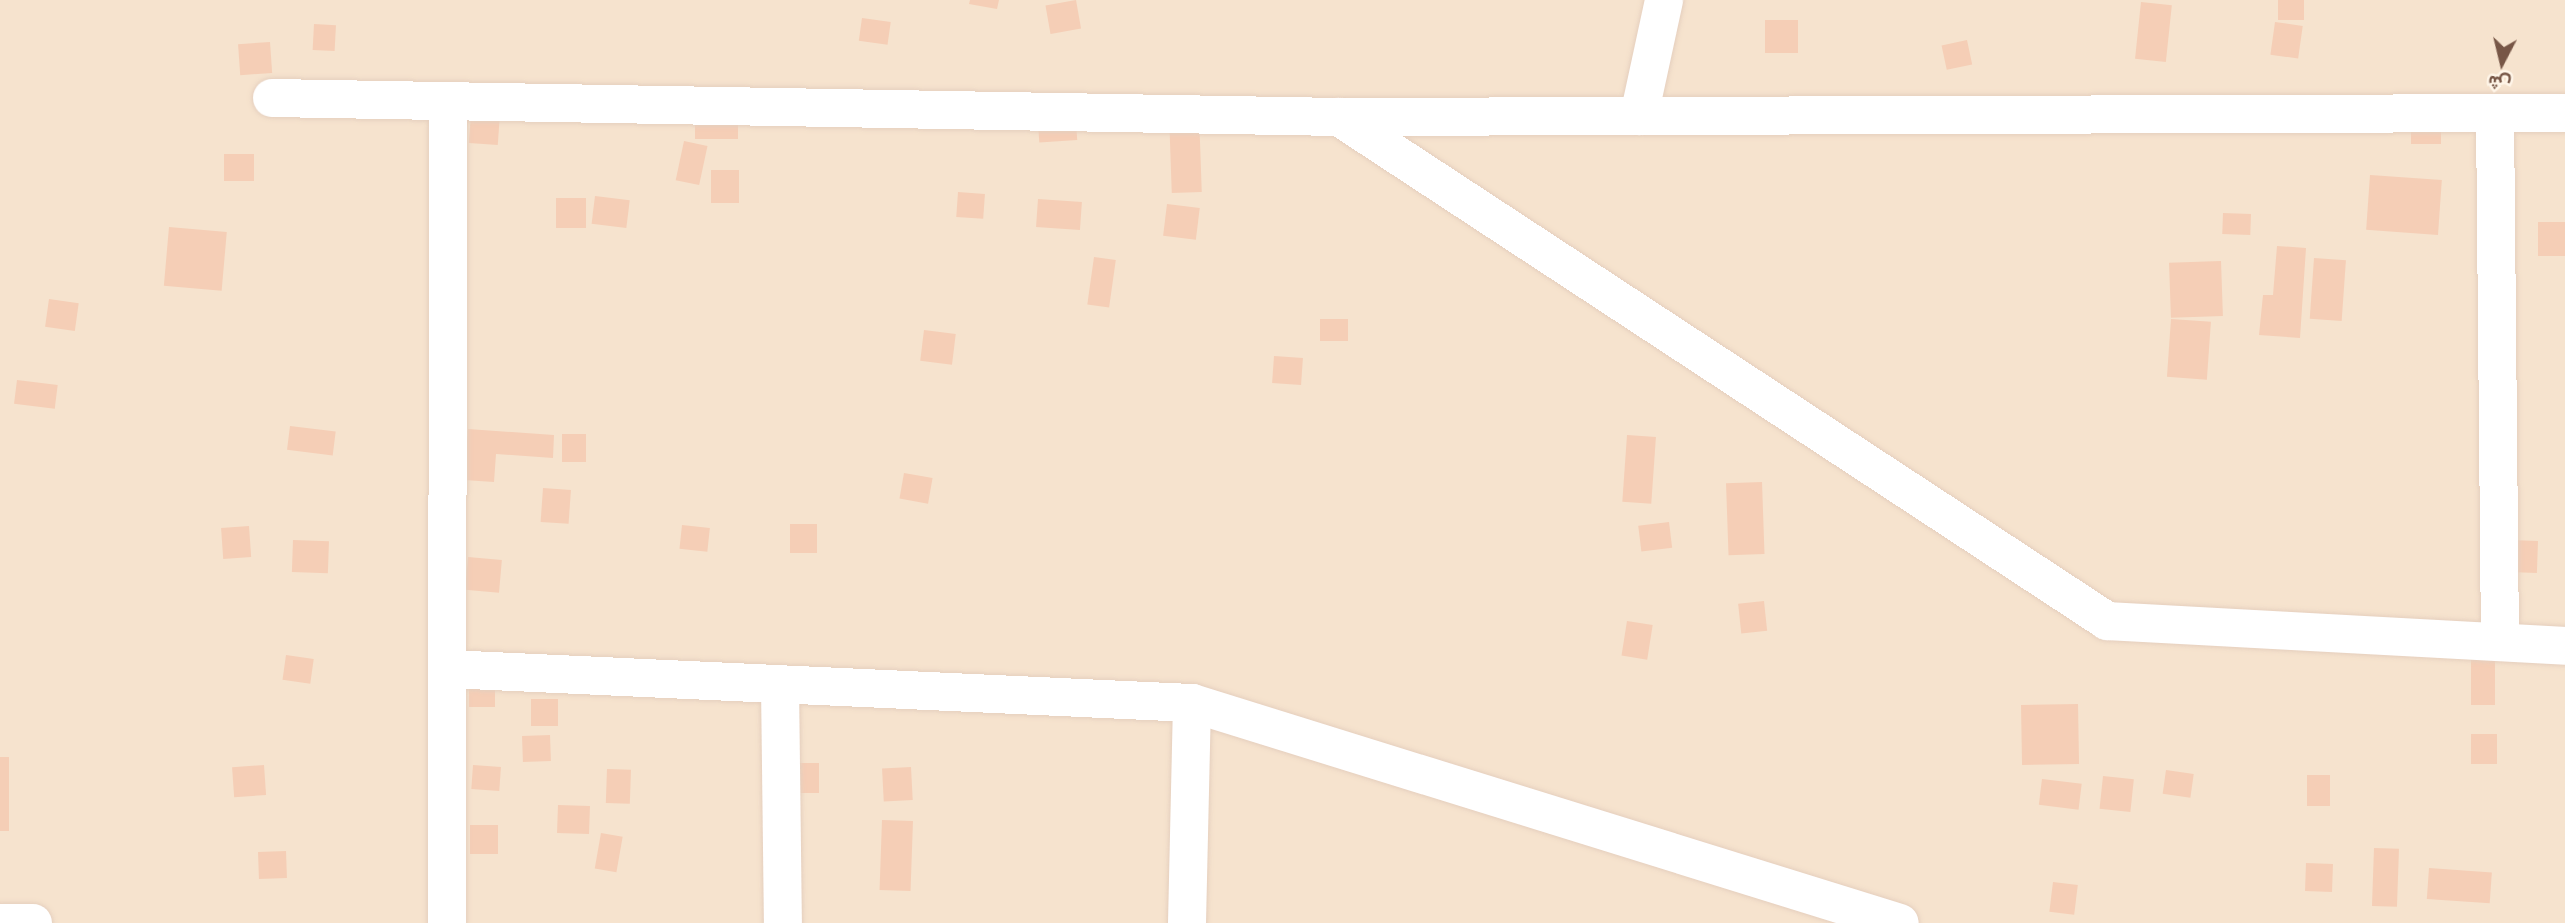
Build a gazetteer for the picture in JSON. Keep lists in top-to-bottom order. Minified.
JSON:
{"north":"bottom"}
